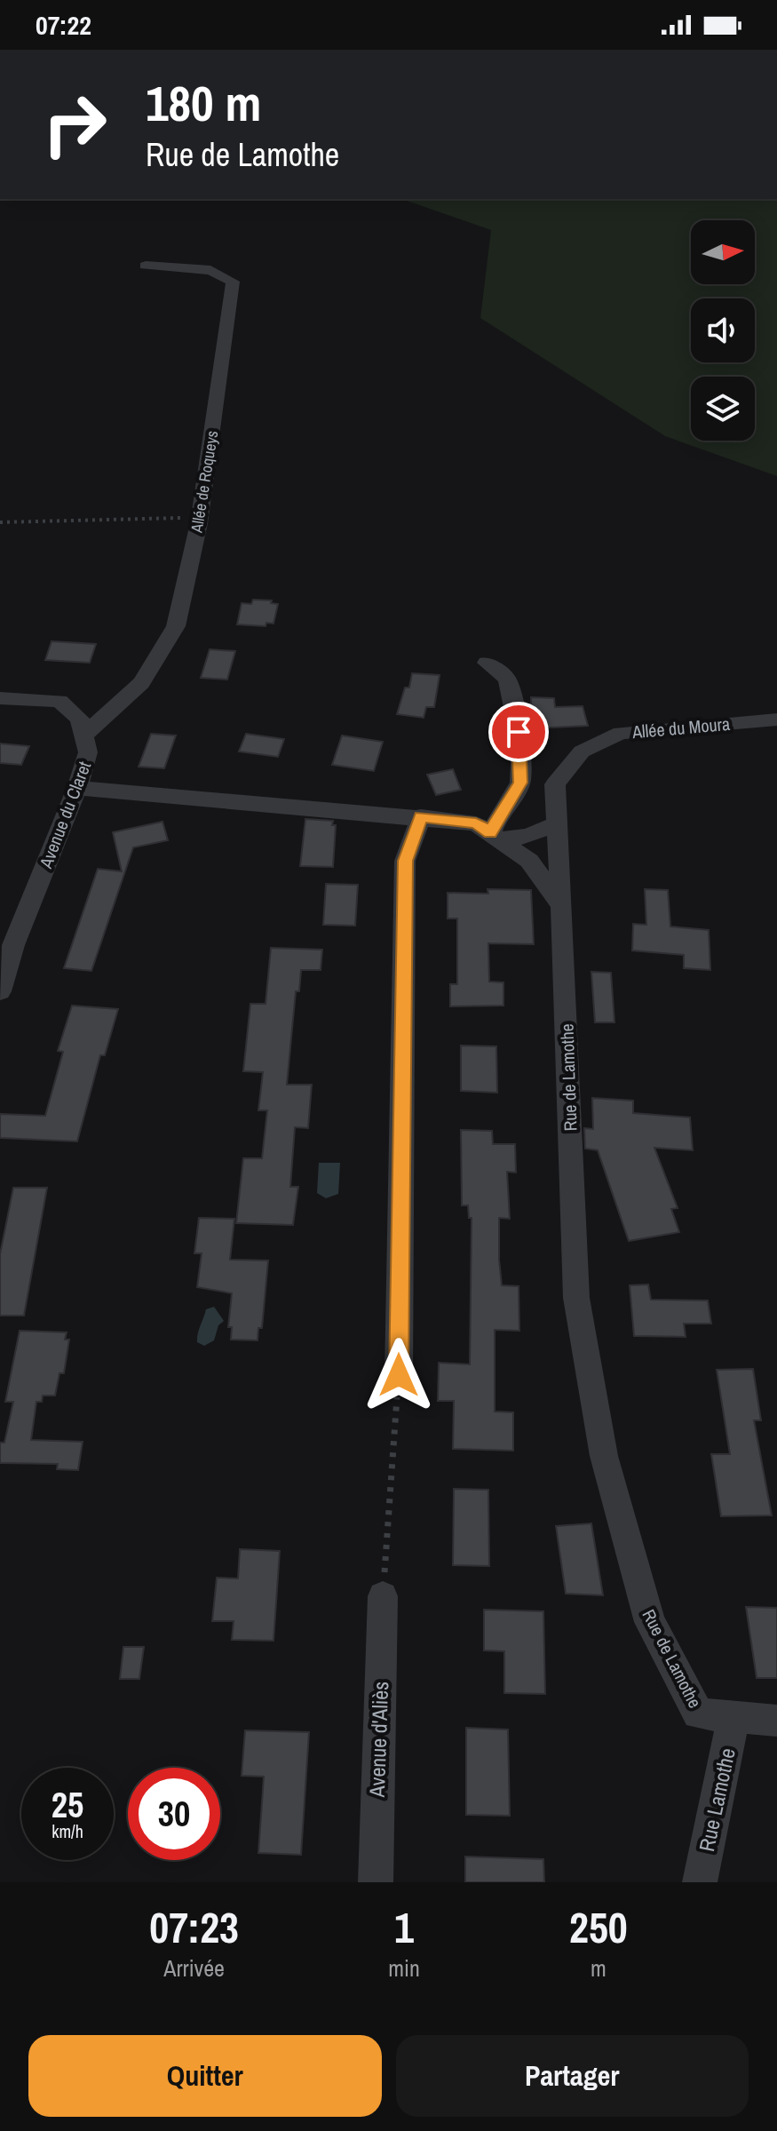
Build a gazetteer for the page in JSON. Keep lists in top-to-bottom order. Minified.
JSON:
{"streets":{"street":["Allée de Roqueys","Allée du Moura","Avenue du Claret","Rue de Lamothe","Avenue d'Aliès","Rue Lamothe"]},"crossings":[["Allée de Roqueys","Avenue du Claret"],["Allée du Moura","Rue de Lamothe"],["Rue de Lamothe","Rue Lamothe"]],"north":"right","page":{"status":"07:22","turn":["180 m","Rue de Lamothe"],"speed":"25 km/h","limit":"30","eta":["07:23","Arrivée","1","min","250","m"],"buttons":["Quitter","Partager"]}}
